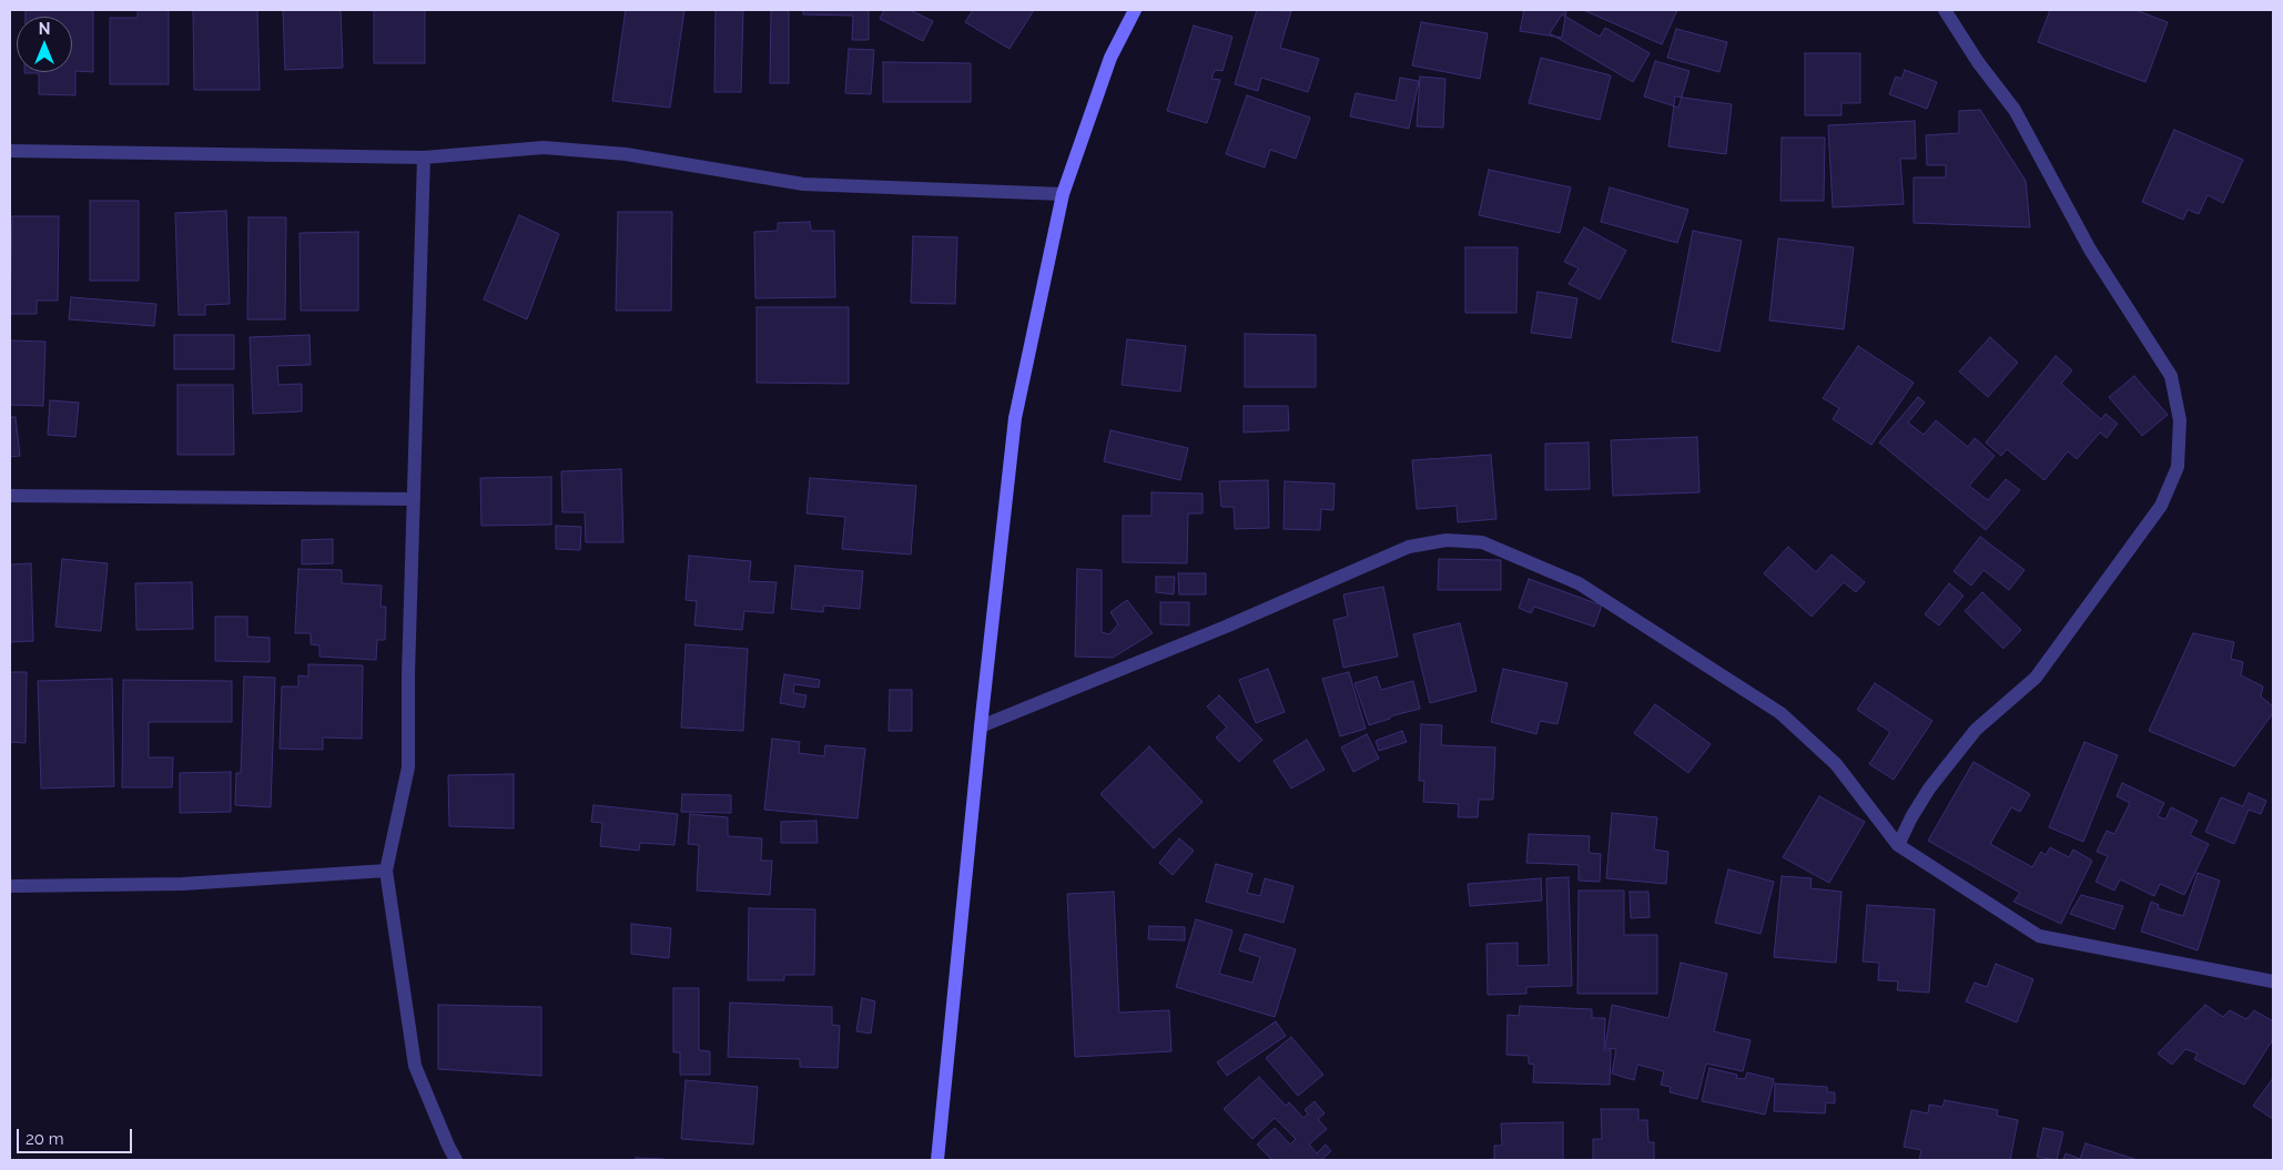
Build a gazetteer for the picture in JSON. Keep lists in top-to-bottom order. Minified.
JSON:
{"scale_bar":"20 m","north":"top"}
